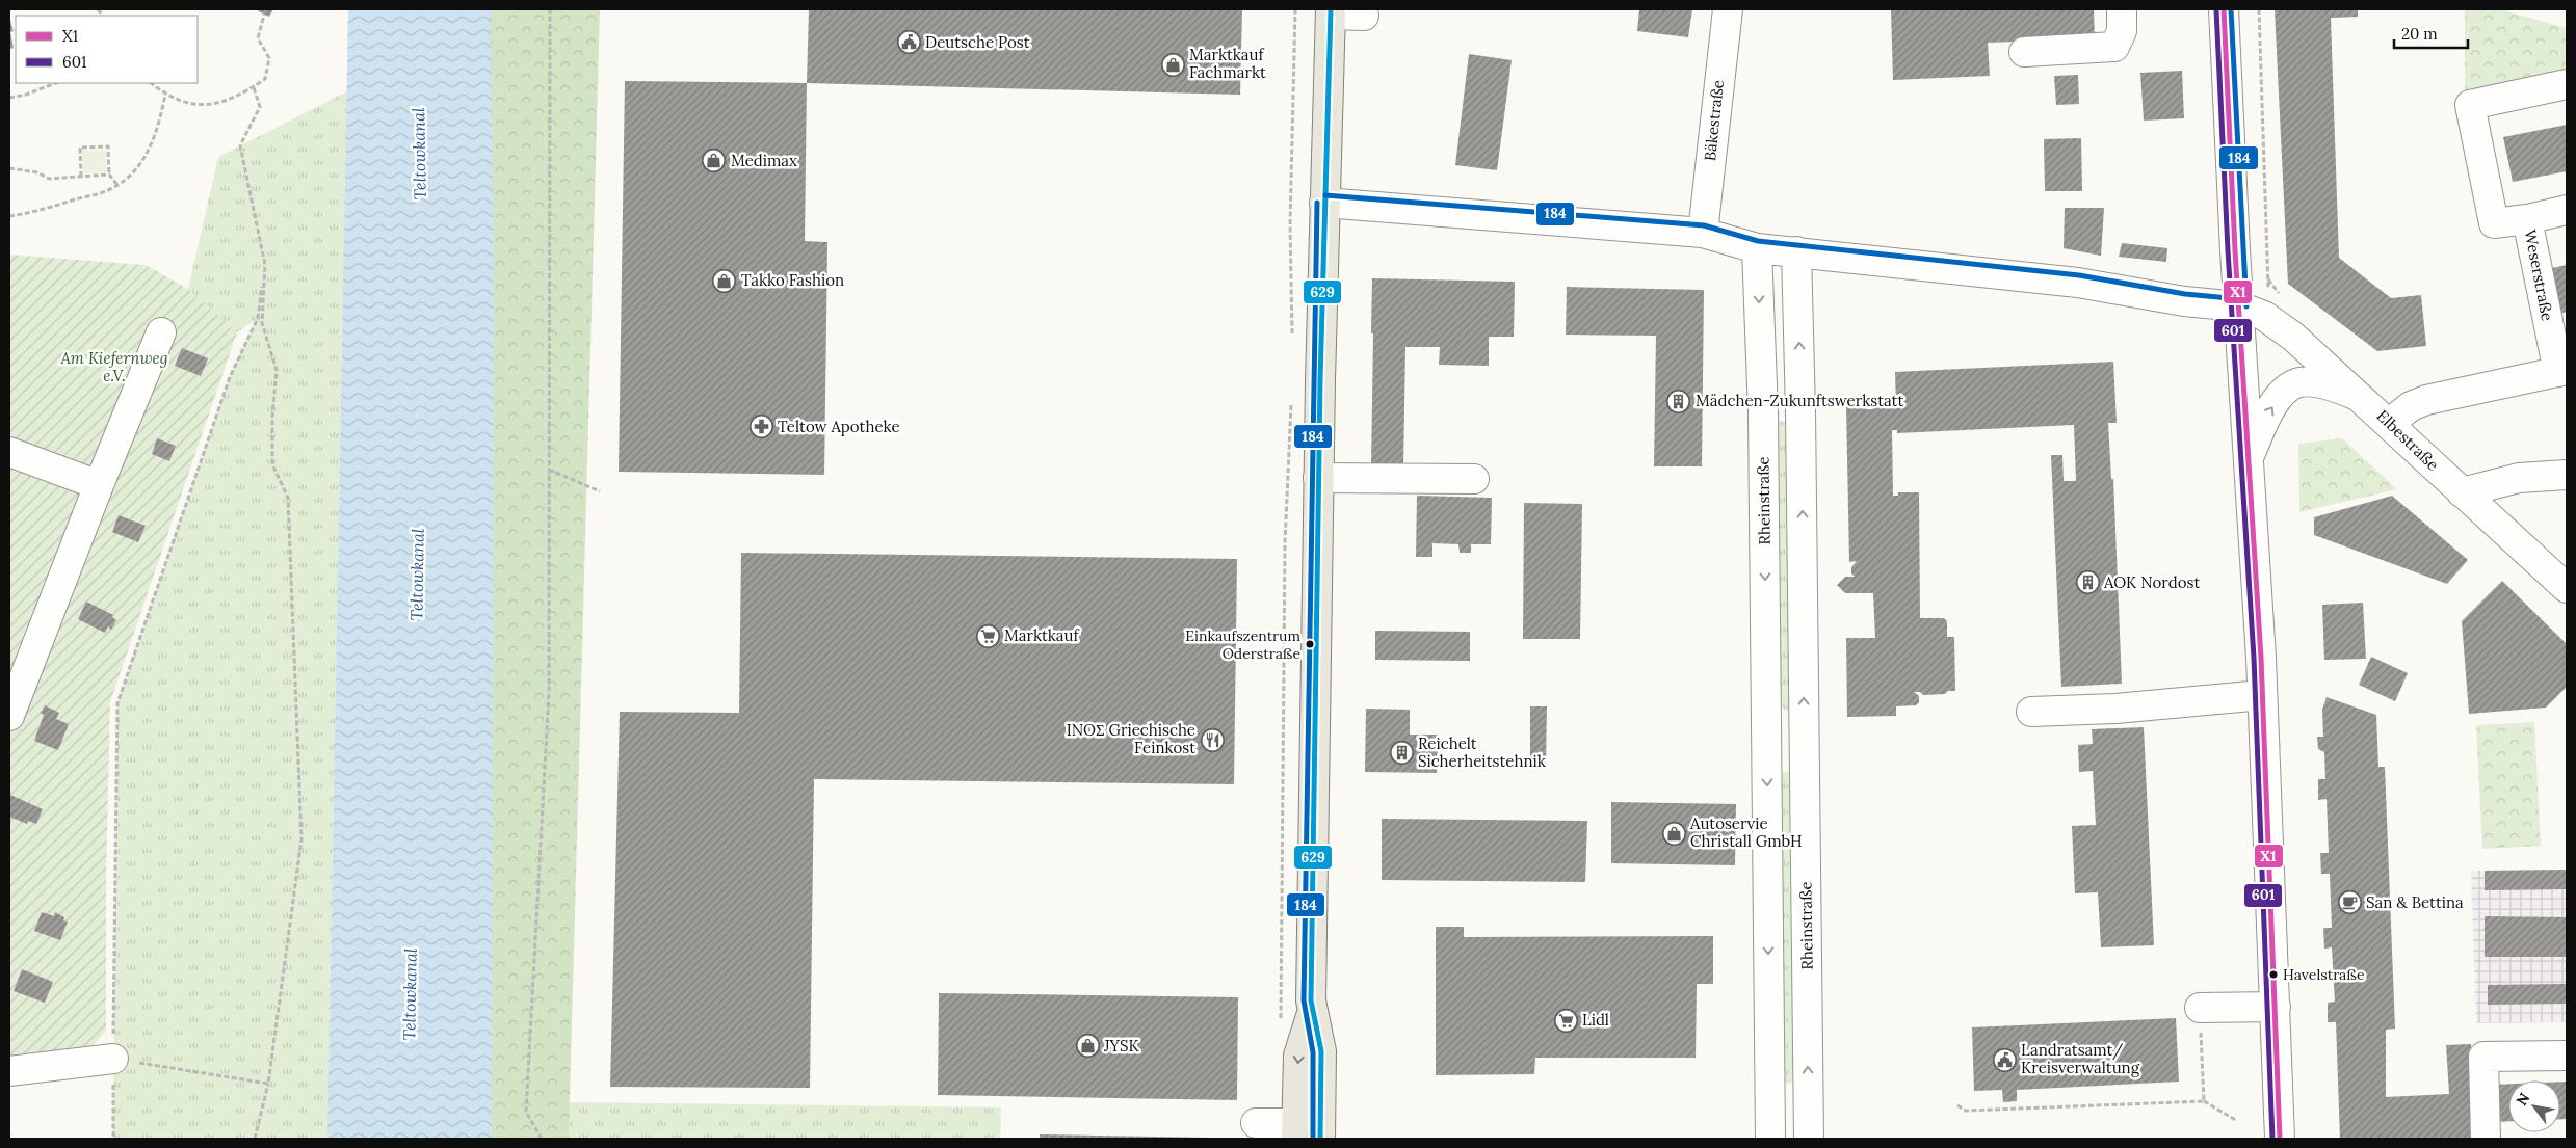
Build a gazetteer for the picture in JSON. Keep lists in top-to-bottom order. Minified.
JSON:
{"streets":{"street":["Bäkestraße","Weserstraße","Elbestraße","Rheinstraße"]},"crossings":[["Bäkestraße","Elbestraße"],["Weserstraße","Elbestraße"],["Elbestraße","Rheinstraße"]],"water":["Teltowkanal"],"parks":["Am Kiefernweg e.V."],"places":{"public building":["Deutsche Post","Landratsamt/ Kreisverwaltung"],"shop":["Marktkauf Fachmarkt","Medimax","Takko Fashion","Autoservie Christall GmbH","JYSK"],"building":["Mädchen-Zukunftswerkstatt","AOK Nordost","Reichelt Sicherheitstehnik"],"pharmacy":["Teltow Apotheke"],"supermarket":["Marktkauf","Lidl"],"other":["Einkaufszentrum Oderstraße","Havelstraße"],"restaurant":["INOΣ Griechische Feinkost"],"cafe":["San & Bettina"]},"lines":["transit line X1","transit line 601","transit line 629","transit line 184"],"legend":["X1","601"],"scale_bar":"20 m","north":"top left"}
